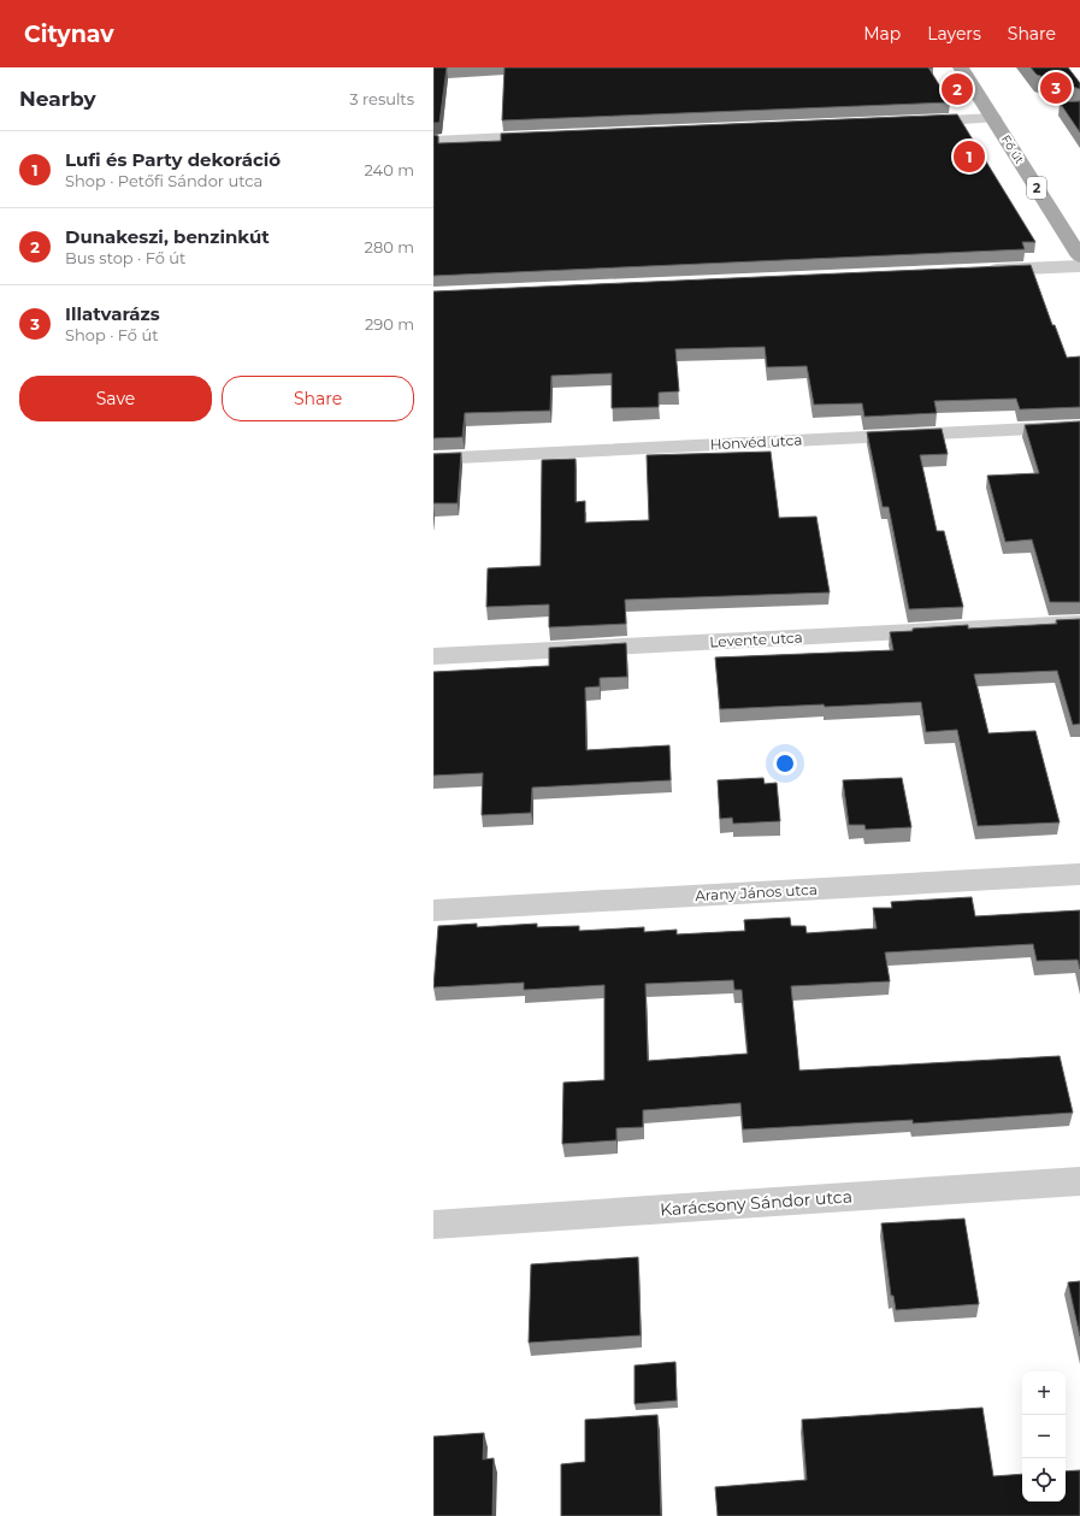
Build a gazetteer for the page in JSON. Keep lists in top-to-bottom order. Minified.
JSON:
{"streets":{"main road":["Fő út","2"],"street":["Honvéd utca","Levente utca","Arany János utca","Karácsony Sándor utca"]},"page":{"header":"Citynav","nav":["Map","Layers","Share"],"heading":["Nearby","3 results"],"pins":["3","2","1"],"list":[{"mark":"1","name":"Lufi és Party dekoráció","note":"Shop · Petőfi Sándor utca","value":"240 m"},{"mark":"2","name":"Dunakeszi, benzinkút","note":"Bus stop · Fő út","value":"280 m"},{"mark":"3","name":"Illatvarázs","note":"Shop · Fő út","value":"290 m"}],"buttons":["Save","Share"],"map_buttons":["+","−"]}}
